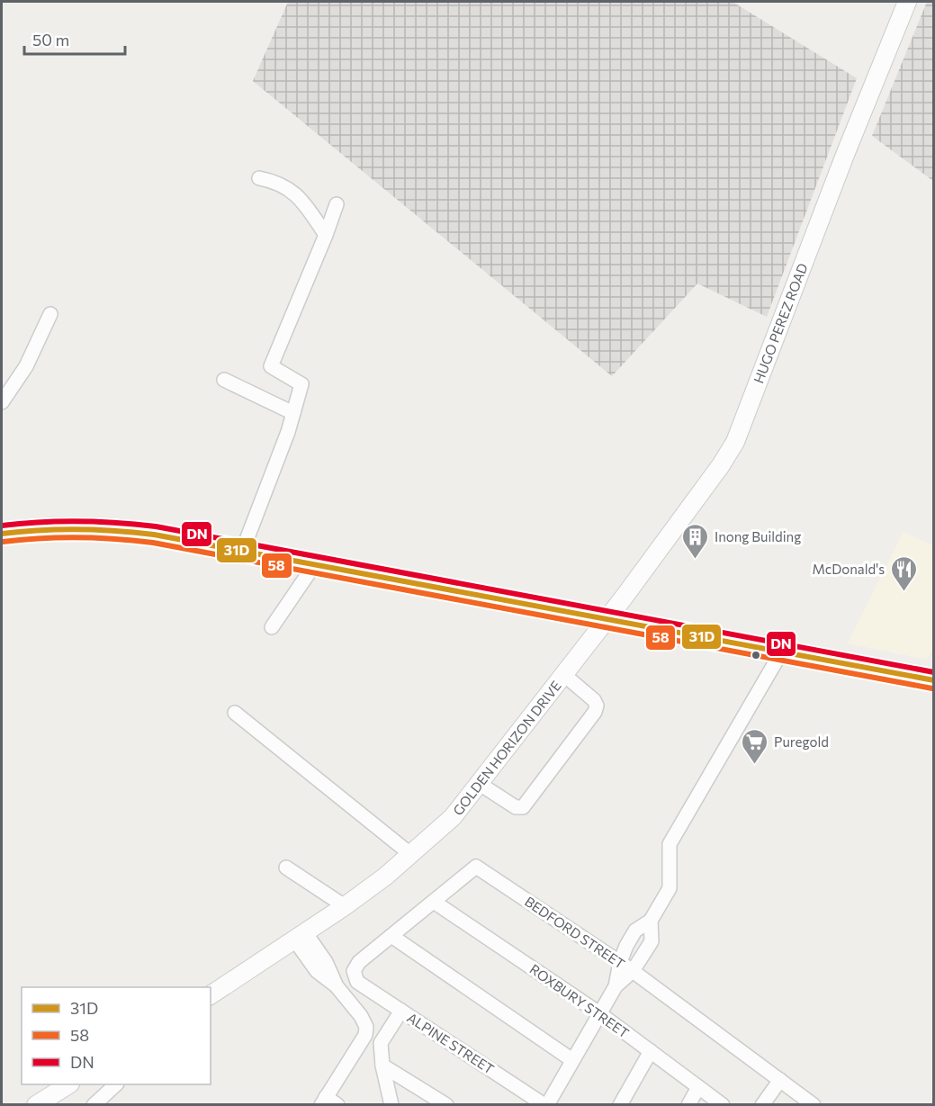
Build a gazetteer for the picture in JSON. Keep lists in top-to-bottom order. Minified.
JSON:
{"streets":{"street":["HUGO PEREZ ROAD","GOLDEN HORIZON DRIVE","BEDFORD STREET","ROXBURY STREET","ALPINE STREET"]},"crossings":[["HUGO PEREZ ROAD","GOLDEN HORIZON DRIVE"],["BEDFORD STREET","ROXBURY STREET"],["BEDFORD STREET","ALPINE STREET"]],"places":{"building":["Inong Building"],"restaurant":["McDonald's"],"supermarket":["Puregold"]},"lines":["transit line DN","transit line 31D","transit line 58"],"legend":["31D","58","DN"],"scale_bar":"50 m"}
